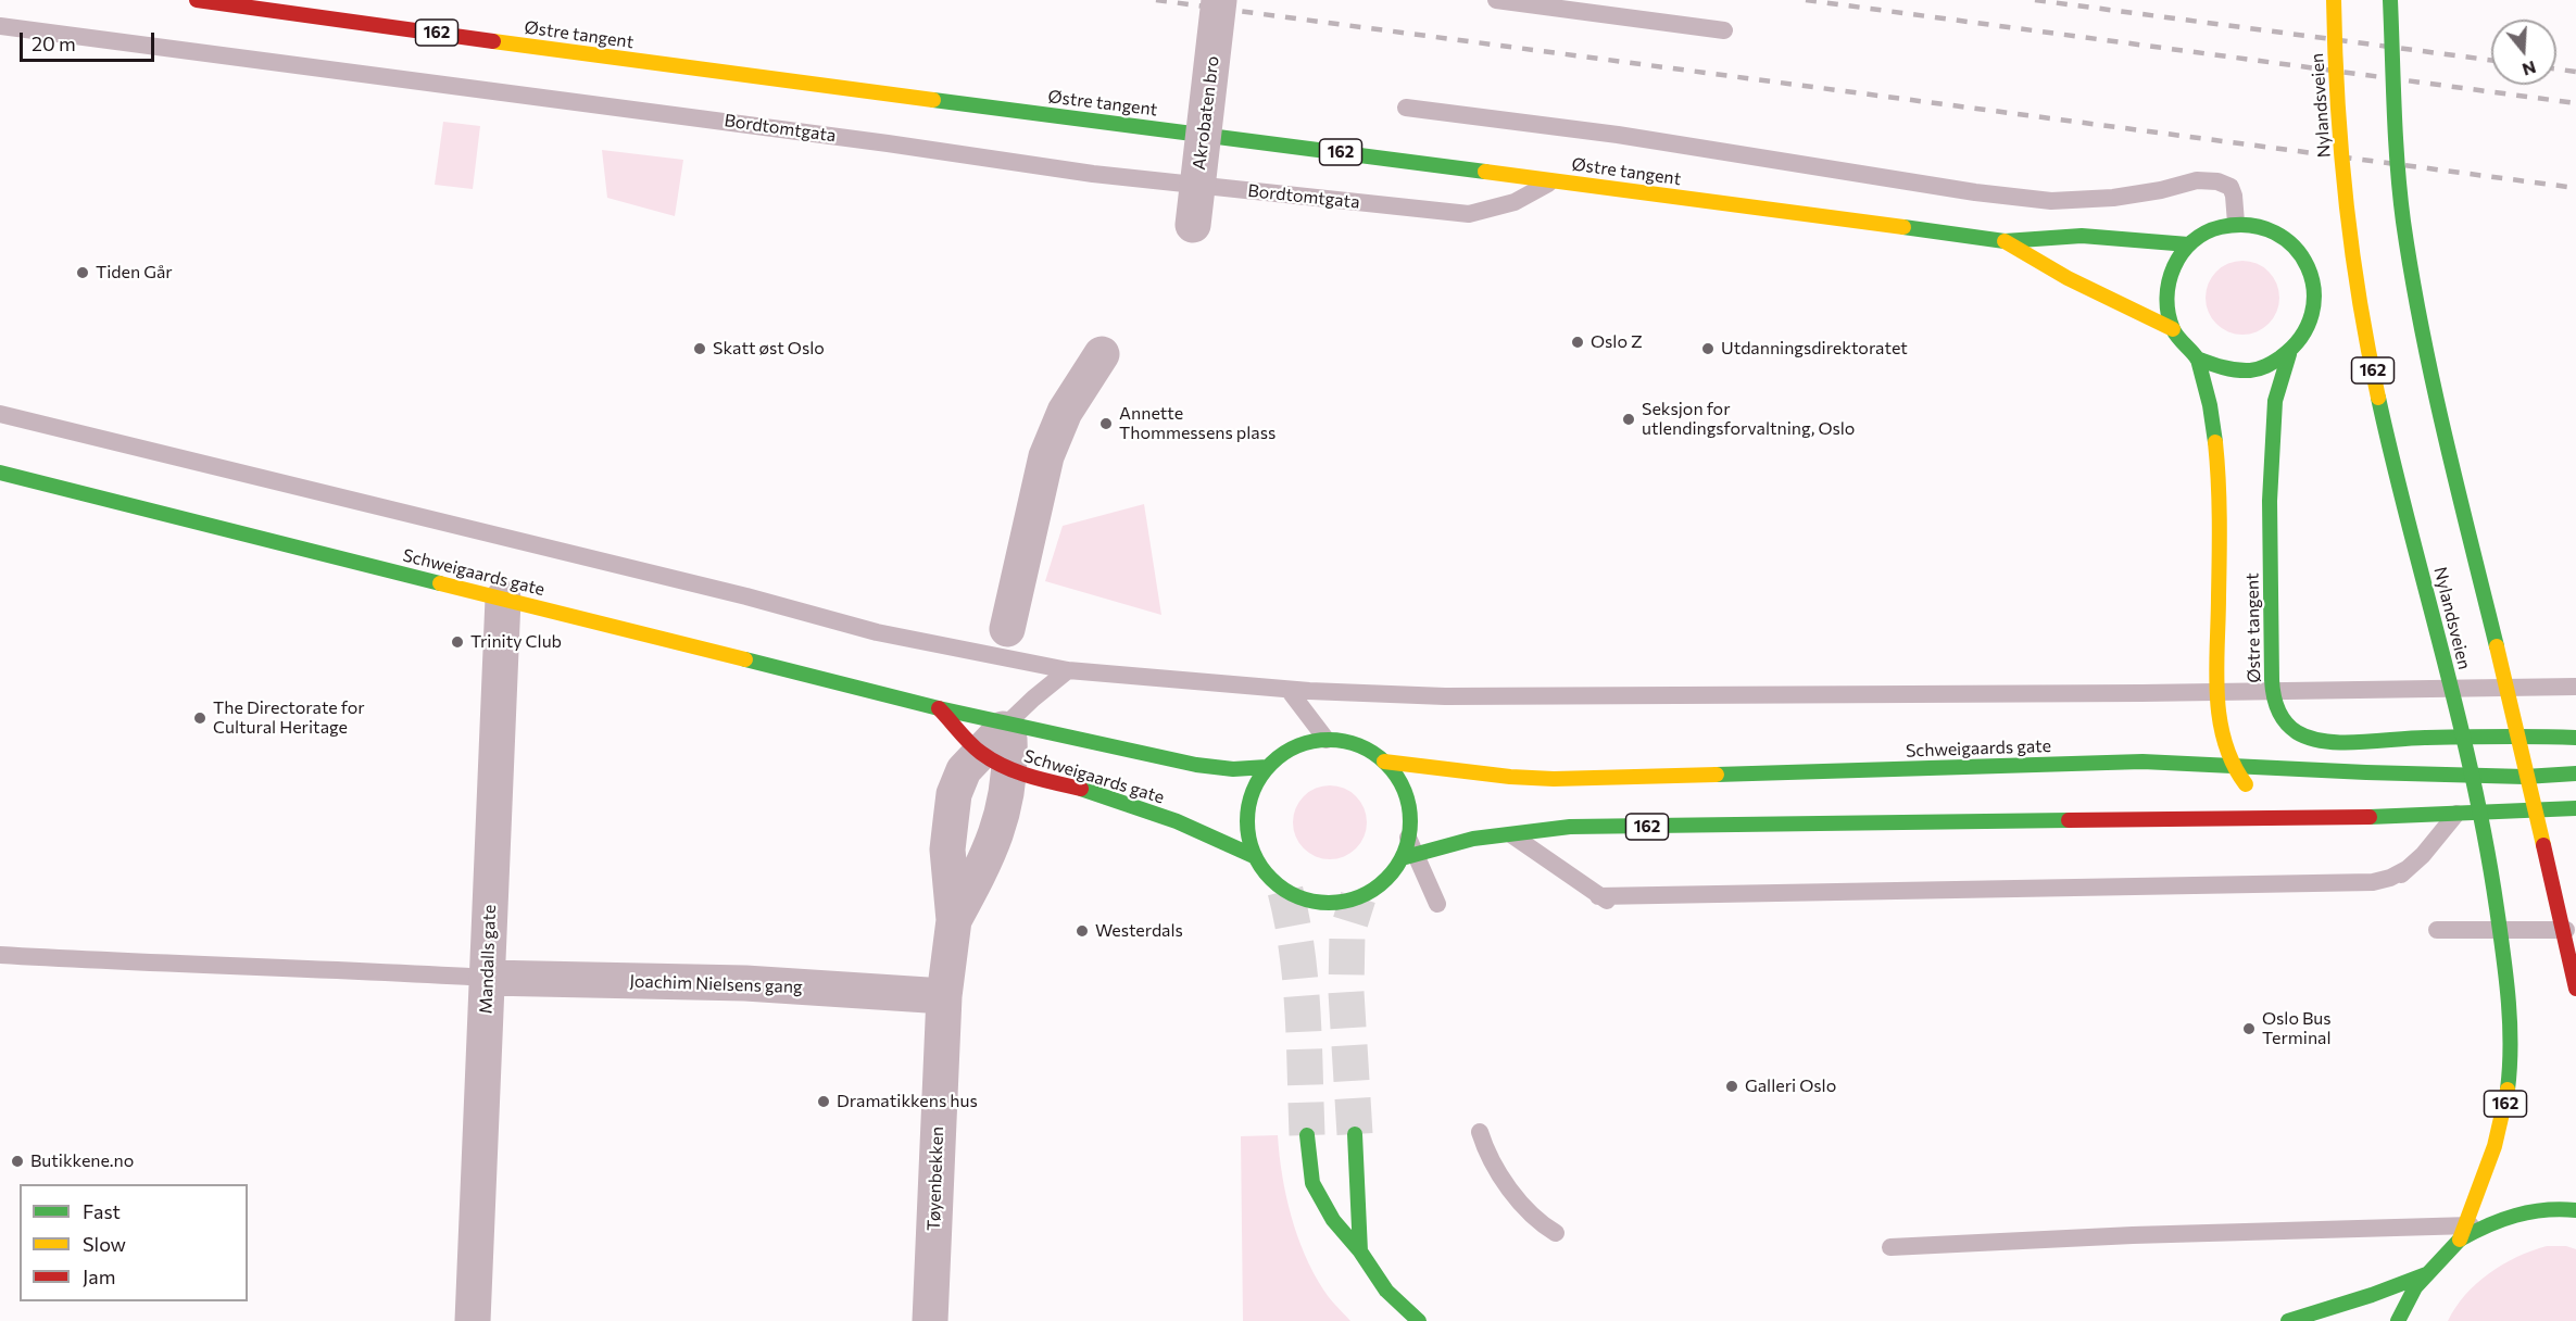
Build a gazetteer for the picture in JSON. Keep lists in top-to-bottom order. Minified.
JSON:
{"streets":{"main road":["162","Østre tangent","Nylandsveien","Schweigaards gate"],"street":["Akrobaten bro","Mandalls gate","Joachim Nielsens gang","Tøyenbekken"],"lane":["Bordtomtgata"]},"crossings":[["162","Østre tangent"],["162","Nylandsveien"],["162","Schweigaards gate"],["Østre tangent","Bordtomtgata"],["Østre tangent","Schweigaards gate"],["Schweigaards gate","Mandalls gate"],["Schweigaards gate","Tøyenbekken"],["Mandalls gate","Joachim Nielsens gang"],["Joachim Nielsens gang","Tøyenbekken"]],"places":["Tiden Går","Oslo Z","Skatt øst Oslo","Utdanningsdirektoratet","Seksjon for utlendingsforvaltning, Oslo","Annette Thommessens plass","Trinity Club","The Directorate for Cultural Heritage","Westerdals","Oslo Bus Terminal","Galleri Oslo","Dramatikkens hus","Butikkene.no"],"legend":["Fast","Slow","Jam"],"scale_bar":"20 m","north":"bottom"}
